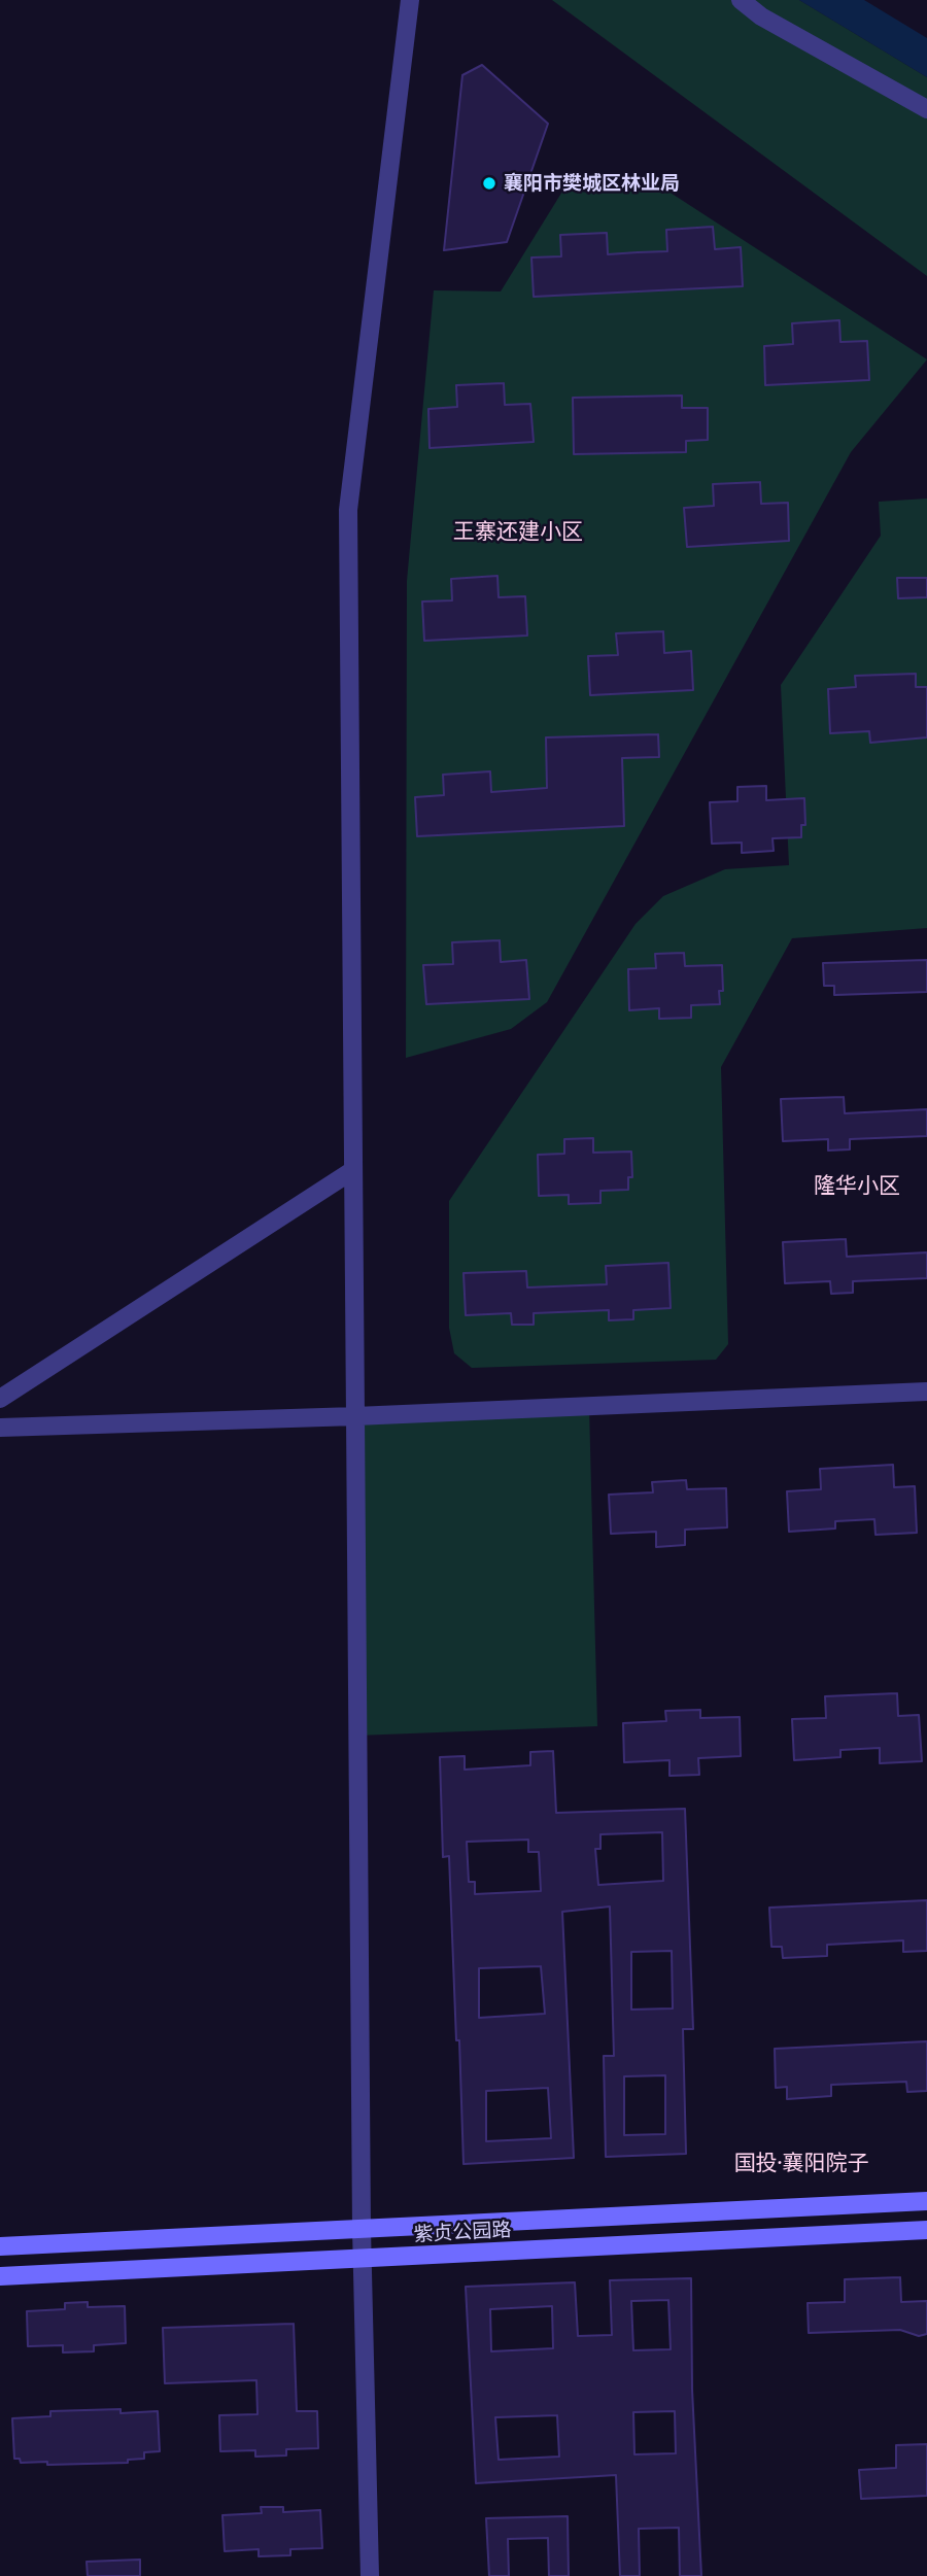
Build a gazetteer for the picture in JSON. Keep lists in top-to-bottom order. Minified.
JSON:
{"streets":{"street":["紫贞公园路"]},"districts":["王寨还建小区","隆华小区","国投·襄阳院子"],"places":["襄阳市樊城区林业局"]}
